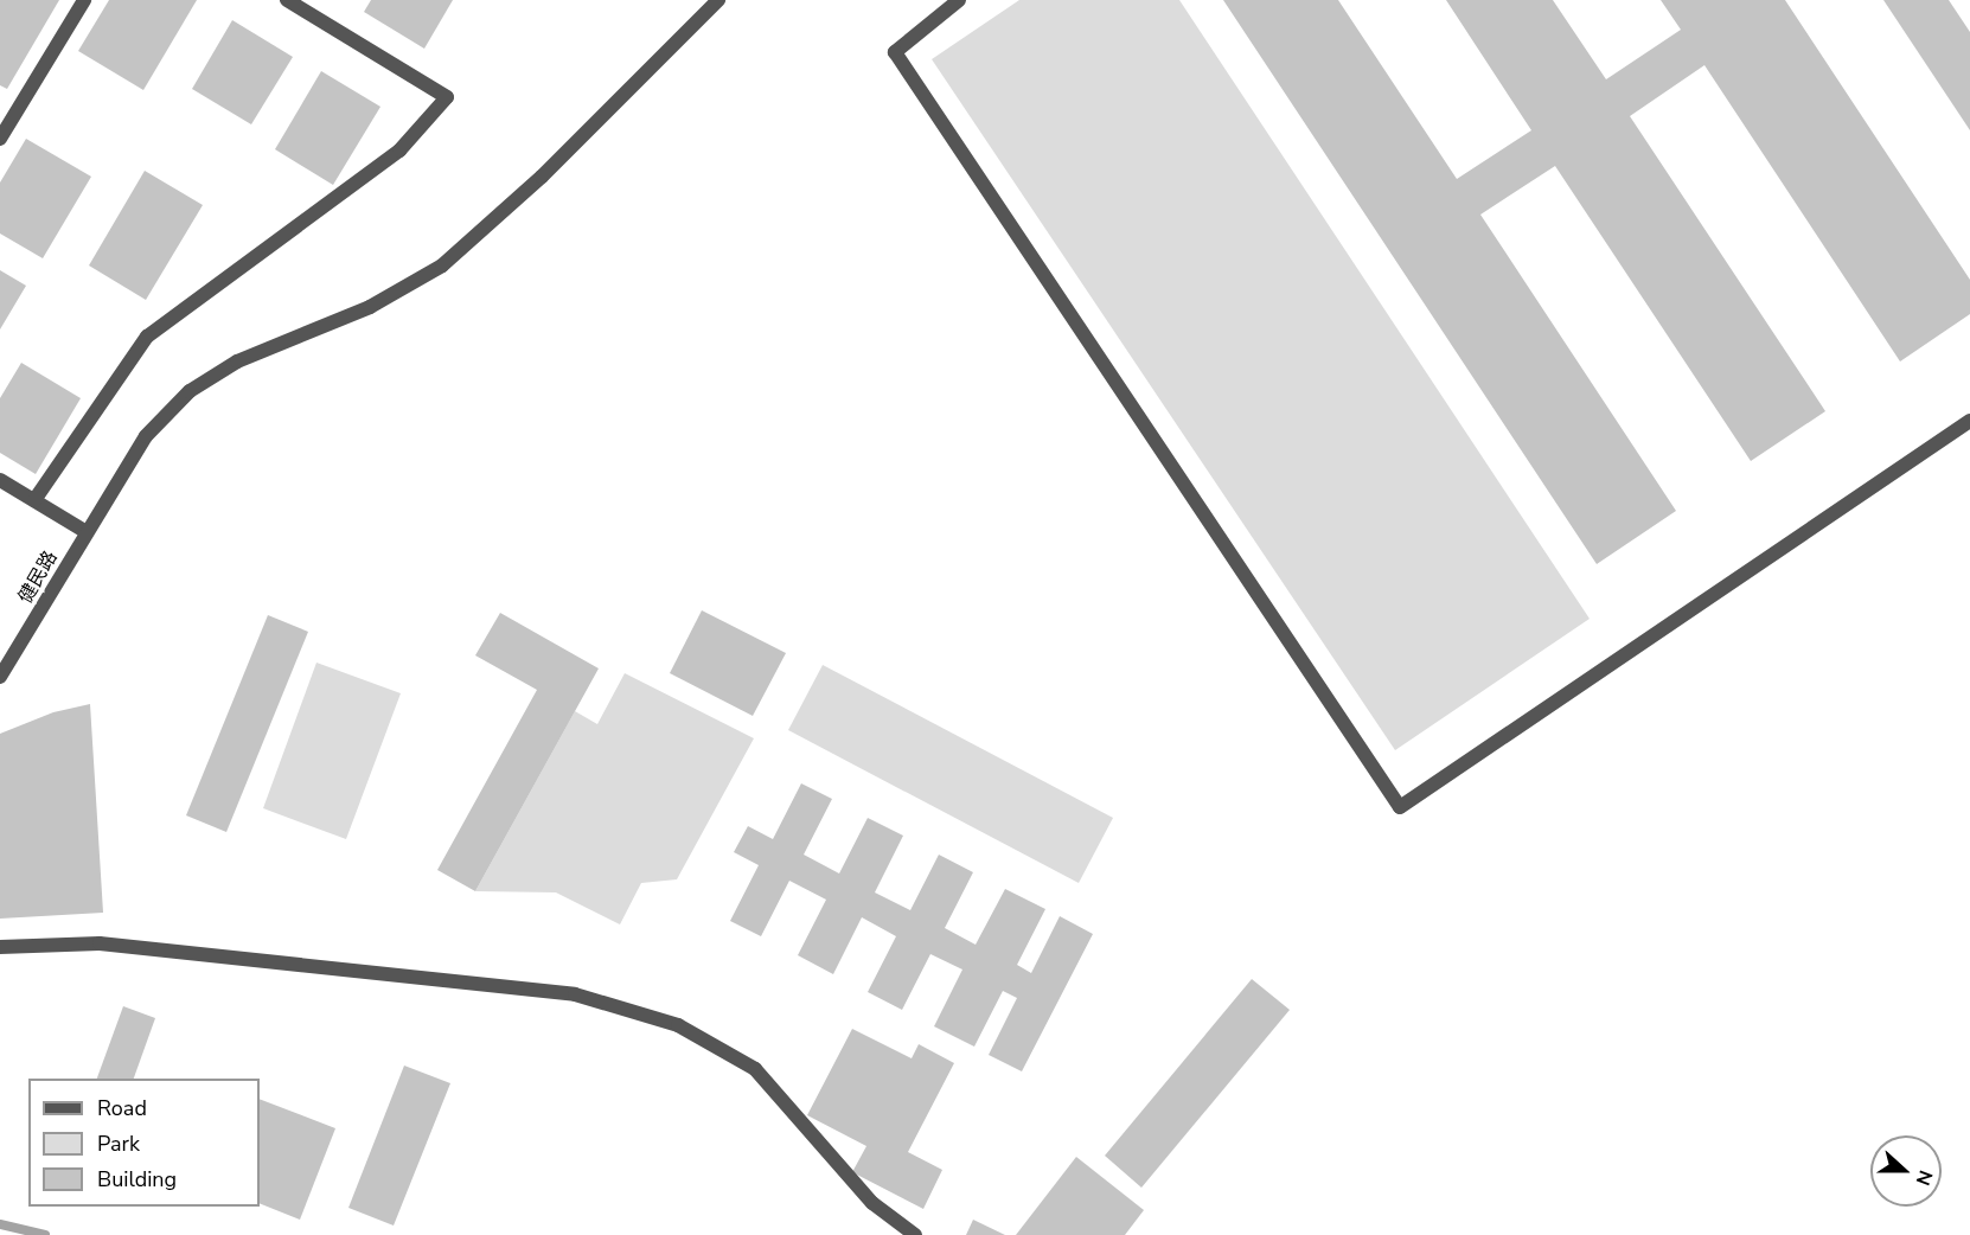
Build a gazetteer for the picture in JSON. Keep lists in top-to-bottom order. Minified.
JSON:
{"streets":{"street":["健民路"]},"legend":["Road","Park","Building"],"north":"right"}
